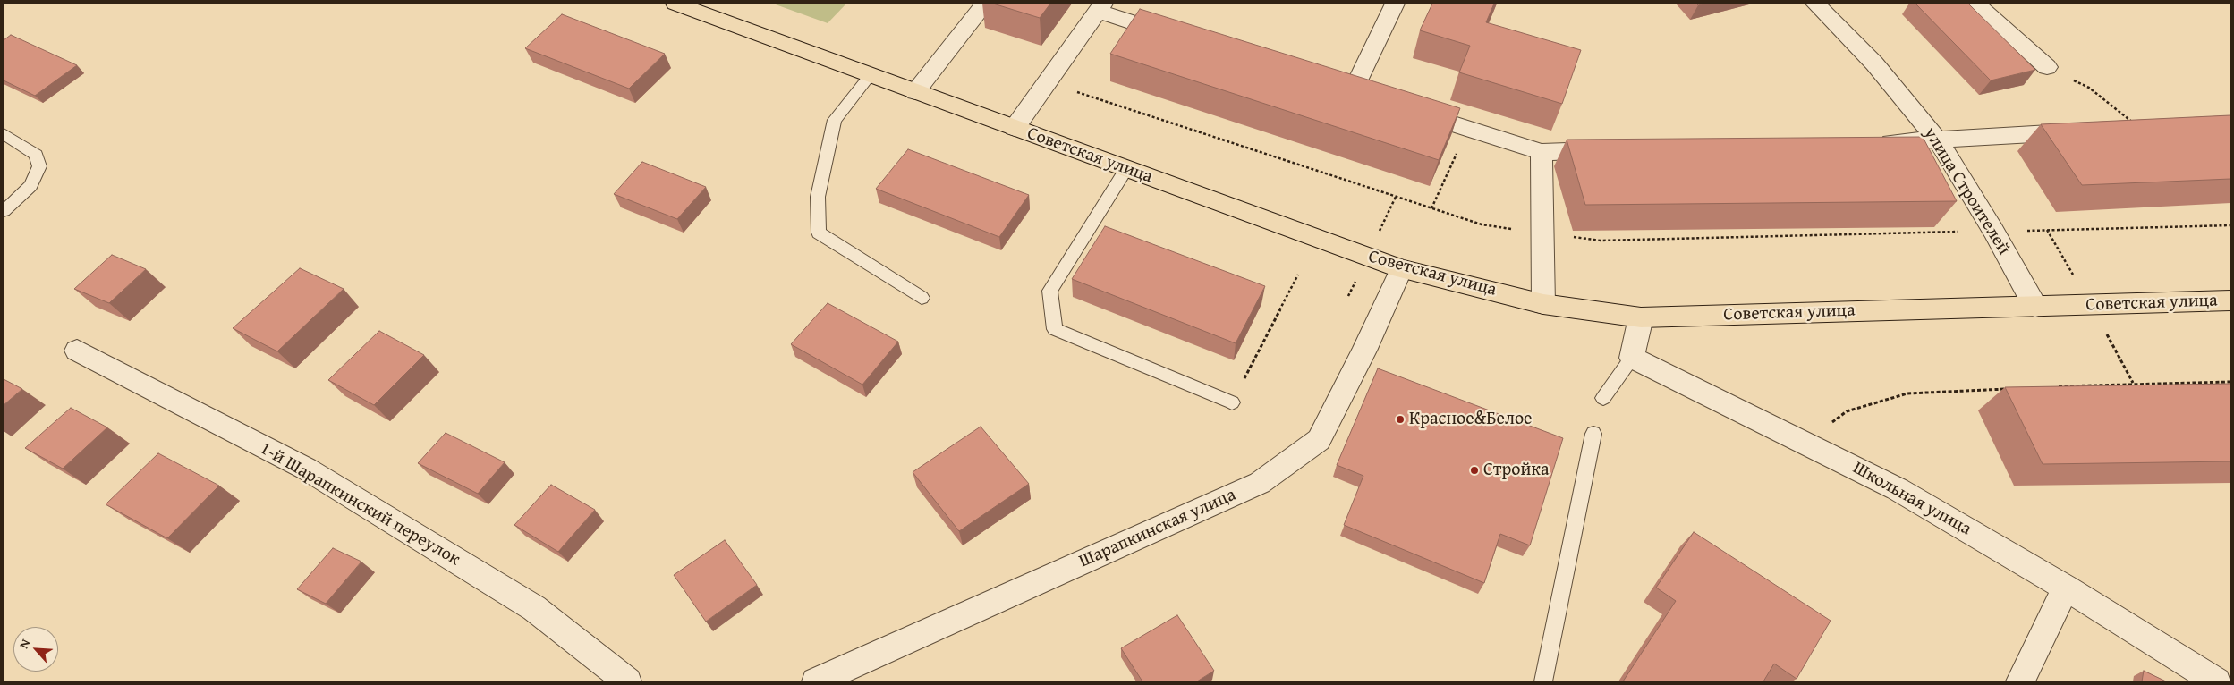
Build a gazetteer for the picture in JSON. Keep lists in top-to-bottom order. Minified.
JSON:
{"streets":{"main road":["Советская улица"],"street":["улица Строителей","Школьная улица","1-й Шарапкинский переулок","Шарапкинская улица"]},"crossings":[["Советская улица","улица Строителей"],["Советская улица","Шарапкинская улица"]],"places":["Красное&Белое","Стройка"],"north":"top left"}
